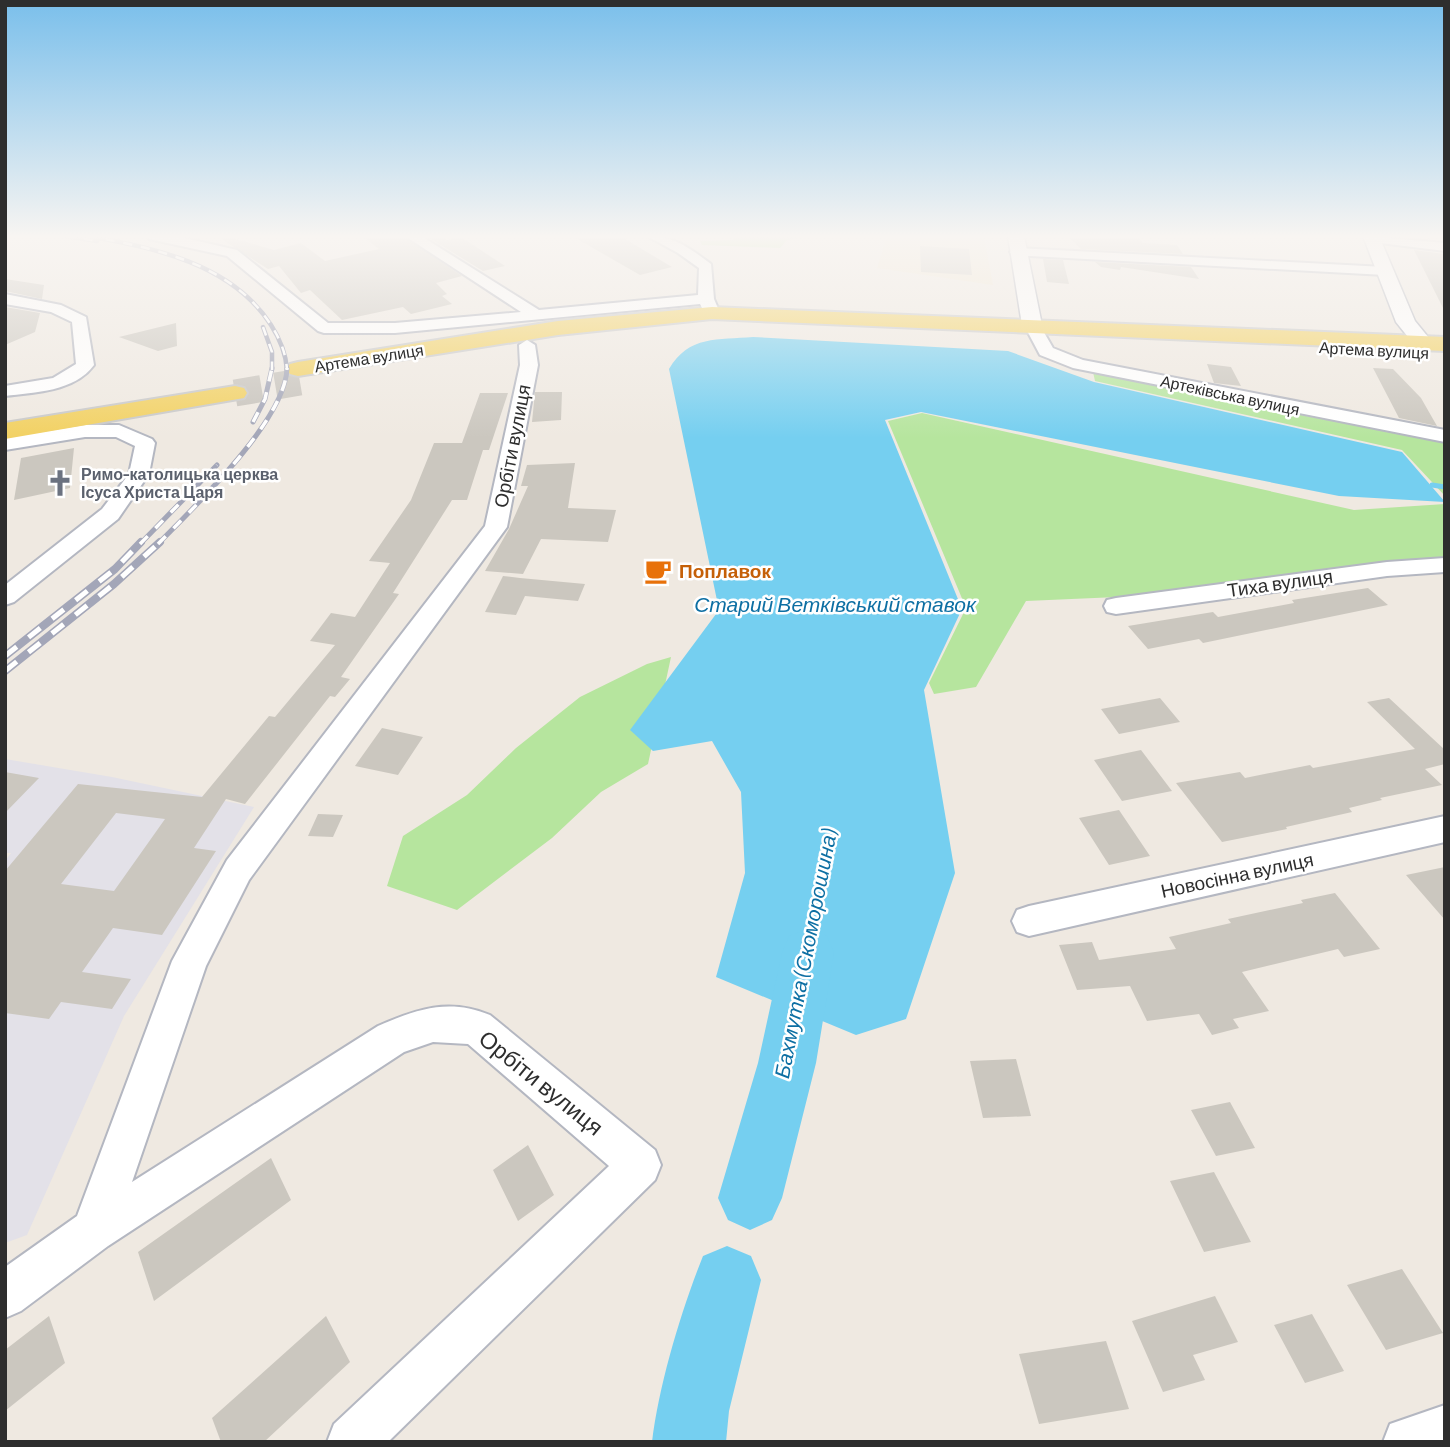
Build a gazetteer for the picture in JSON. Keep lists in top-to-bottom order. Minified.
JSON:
{"streets":{"main road":["Артема вулиця"],"street":["Артеківська вулиця","Орбіти вулиця","Тиха вулиця","Новосінна вулиця"]},"crossings":[["Артема вулиця","Артеківська вулиця"],["Артема вулиця","Орбіти вулиця"]],"water":["Старий Ветківський ставок","Бахмутка (Скоморошина)"],"places":{"church":["Римо-католицька церква Ісуса Христа Царя"],"cafe":["Поплавок"]}}
